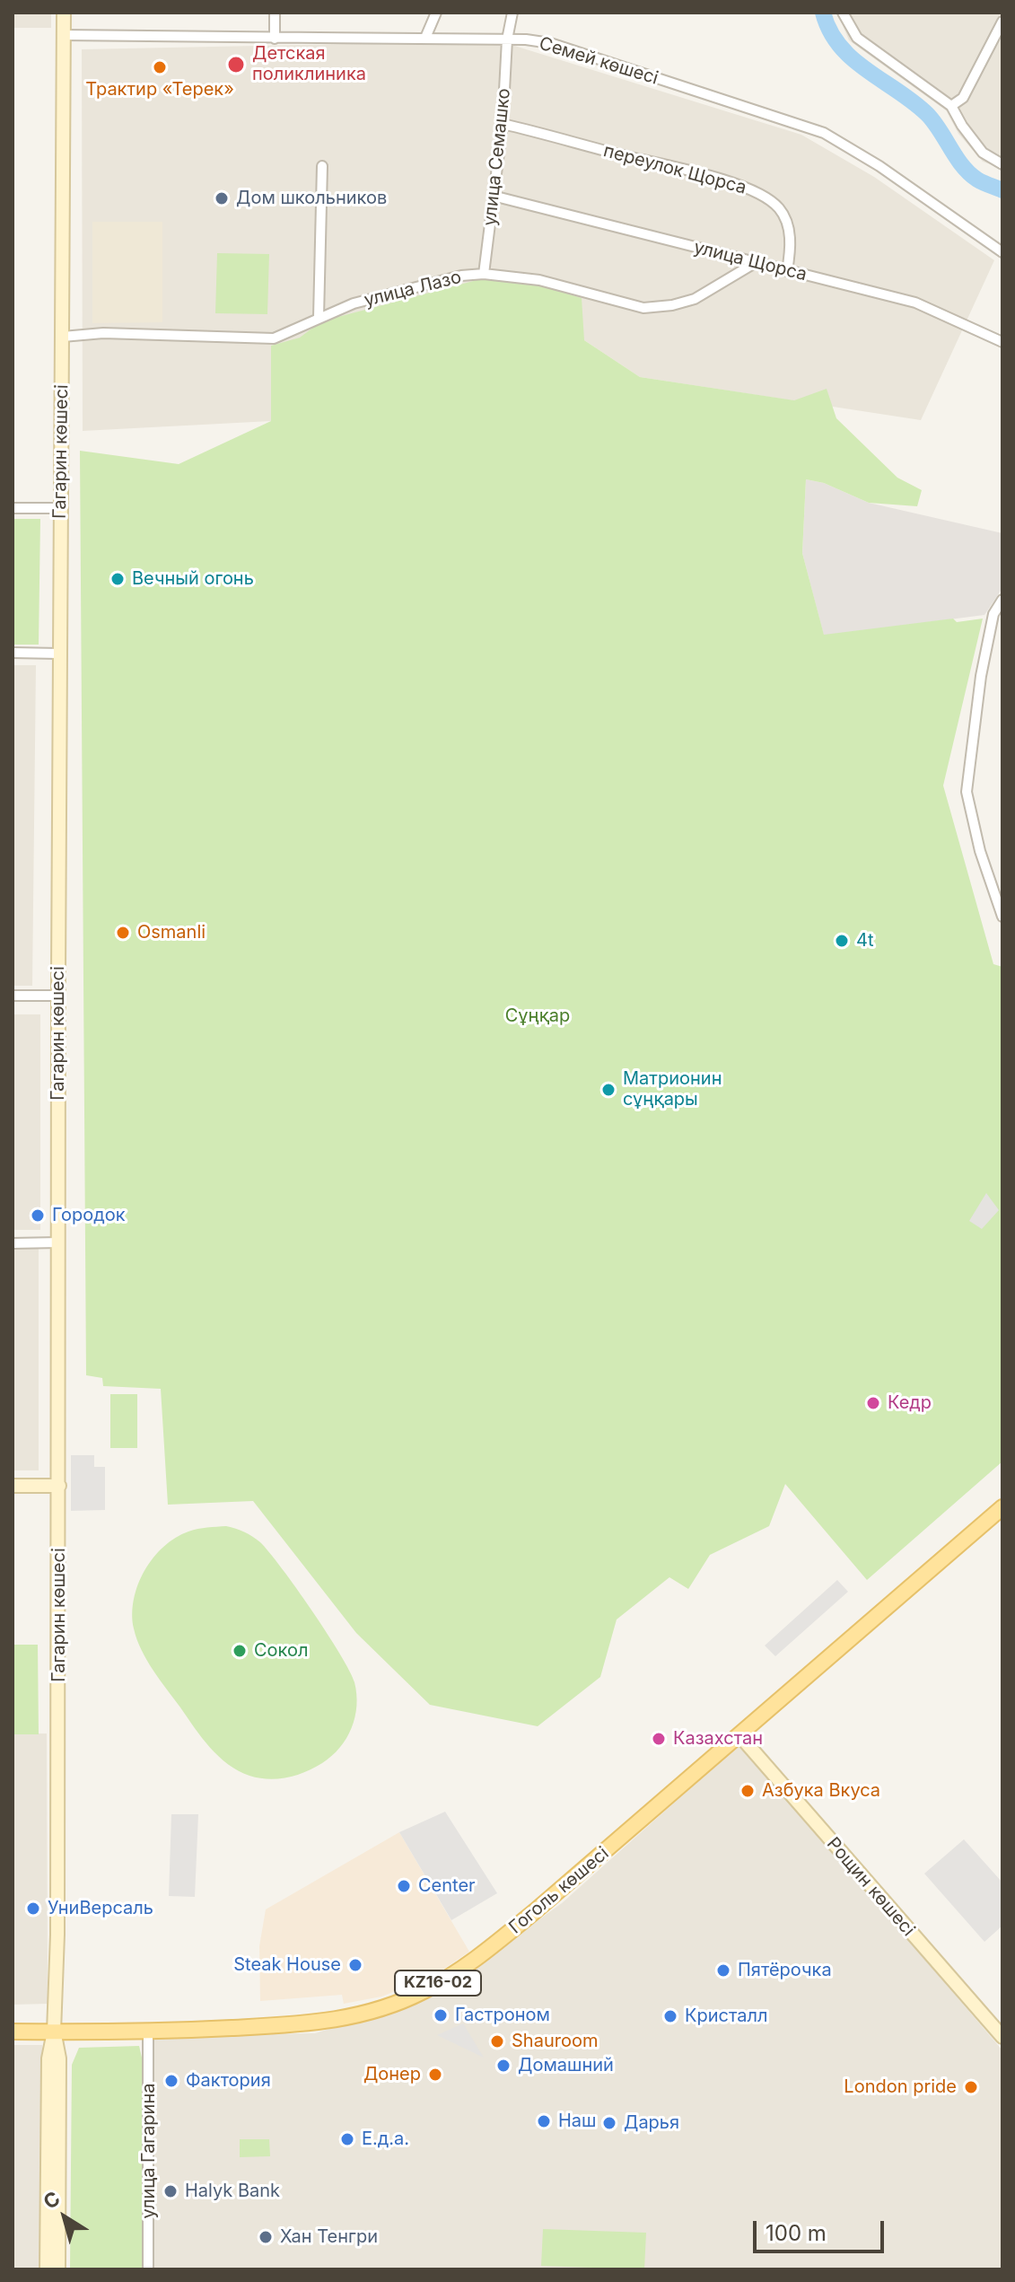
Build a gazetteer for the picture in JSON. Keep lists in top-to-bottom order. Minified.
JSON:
{"streets":{"main road":["Гоголь көшесі","KZ16-02"],"street":["Семей көшесі","улица Семашко","переулок Щорса","улица Щорса","улица Лазо","Гагарин көшесі","Рощин көшесі","улица Гагарина"]},"crossings":[["Семей көшесі","улица Семашко"],["Семей көшесі","Гагарин көшесі"],["улица Семашко","переулок Щорса"],["улица Семашко","улица Щорса"],["улица Семашко","улица Лазо"],["переулок Щорса","улица Щорса"],["улица Щорса","улица Лазо"],["улица Лазо","Гагарин көшесі"],["Гагарин көшесі","Гоголь көшесі"],["Рощин көшесі","Гоголь көшесі"],["Гоголь көшесі","улица Гагарина"]],"parks":["Сұңқар"],"places":["Детская поликлиника","Трактир «Терек»","Дом школьников","Вечный огонь","Osmanli","4t","Матрионин сұңқары","Городок","Кедр","Сокол","Казахстан","Азбука Вкуса","Center","УниВерсаль","Steak House","Пятёрочка","Гастроном","Кристалл","Shauroom","Домашний","Донер","Фактория","London pride","Наш","Дарья","Е.д.а.","Halyk Bank","Хан Тенгри"],"scale_bar":"100 m","north":"top left"}
